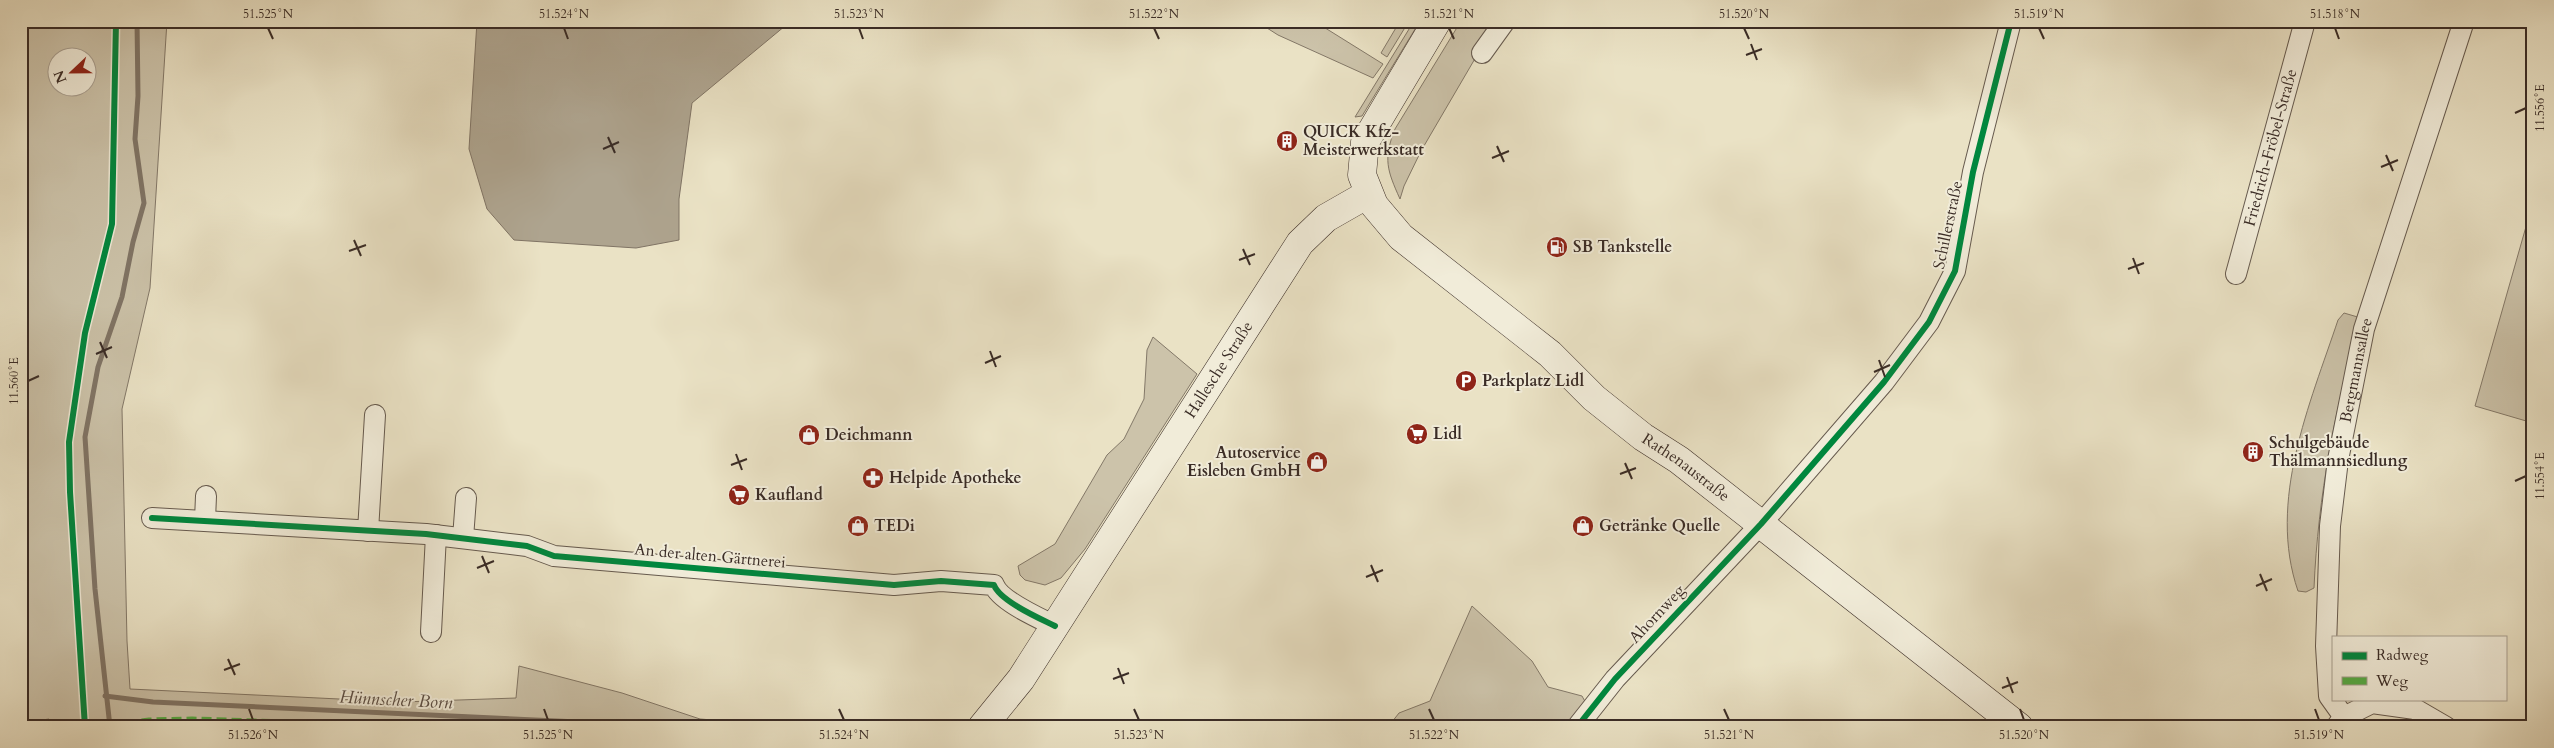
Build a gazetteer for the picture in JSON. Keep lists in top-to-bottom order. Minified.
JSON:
{"streets":{"main road":["Hallesche Straße","Rathenaustraße"],"street":["Friedrich-Fröbel-Straße","Schillerstraße","Bergmannsallee","An der alten Gärtnerei","Ahornweg"]},"crossings":[["Schillerstraße","Rathenaustraße"],["Schillerstraße","Ahornweg"],["Hallesche Straße","Rathenaustraße"],["Hallesche Straße","An der alten Gärtnerei"],["Rathenaustraße","Ahornweg"]],"water":["Hünnscher Born"],"places":{"building":["QUICK Kfz- Meisterwerkstatt","Schulgebäude Thälmannsiedlung"],"fuel station":["SB Tankstelle"],"parking":["Parkplatz Lidl"],"supermarket":["Lidl","Kaufland"],"shop":["Deichmann","Autoservice Eisleben GmbH","TEDi","Getränke Quelle"],"pharmacy":["Helpide Apotheke"]},"legend":["Radweg","Weg"],"north":"left","coordinates":["51.525°N","51.524°N","51.523°N","51.522°N","51.521°N","51.520°N","51.519°N","51.518°N","11.556°E","11.560°E","11.554°E","51.526°N"]}
